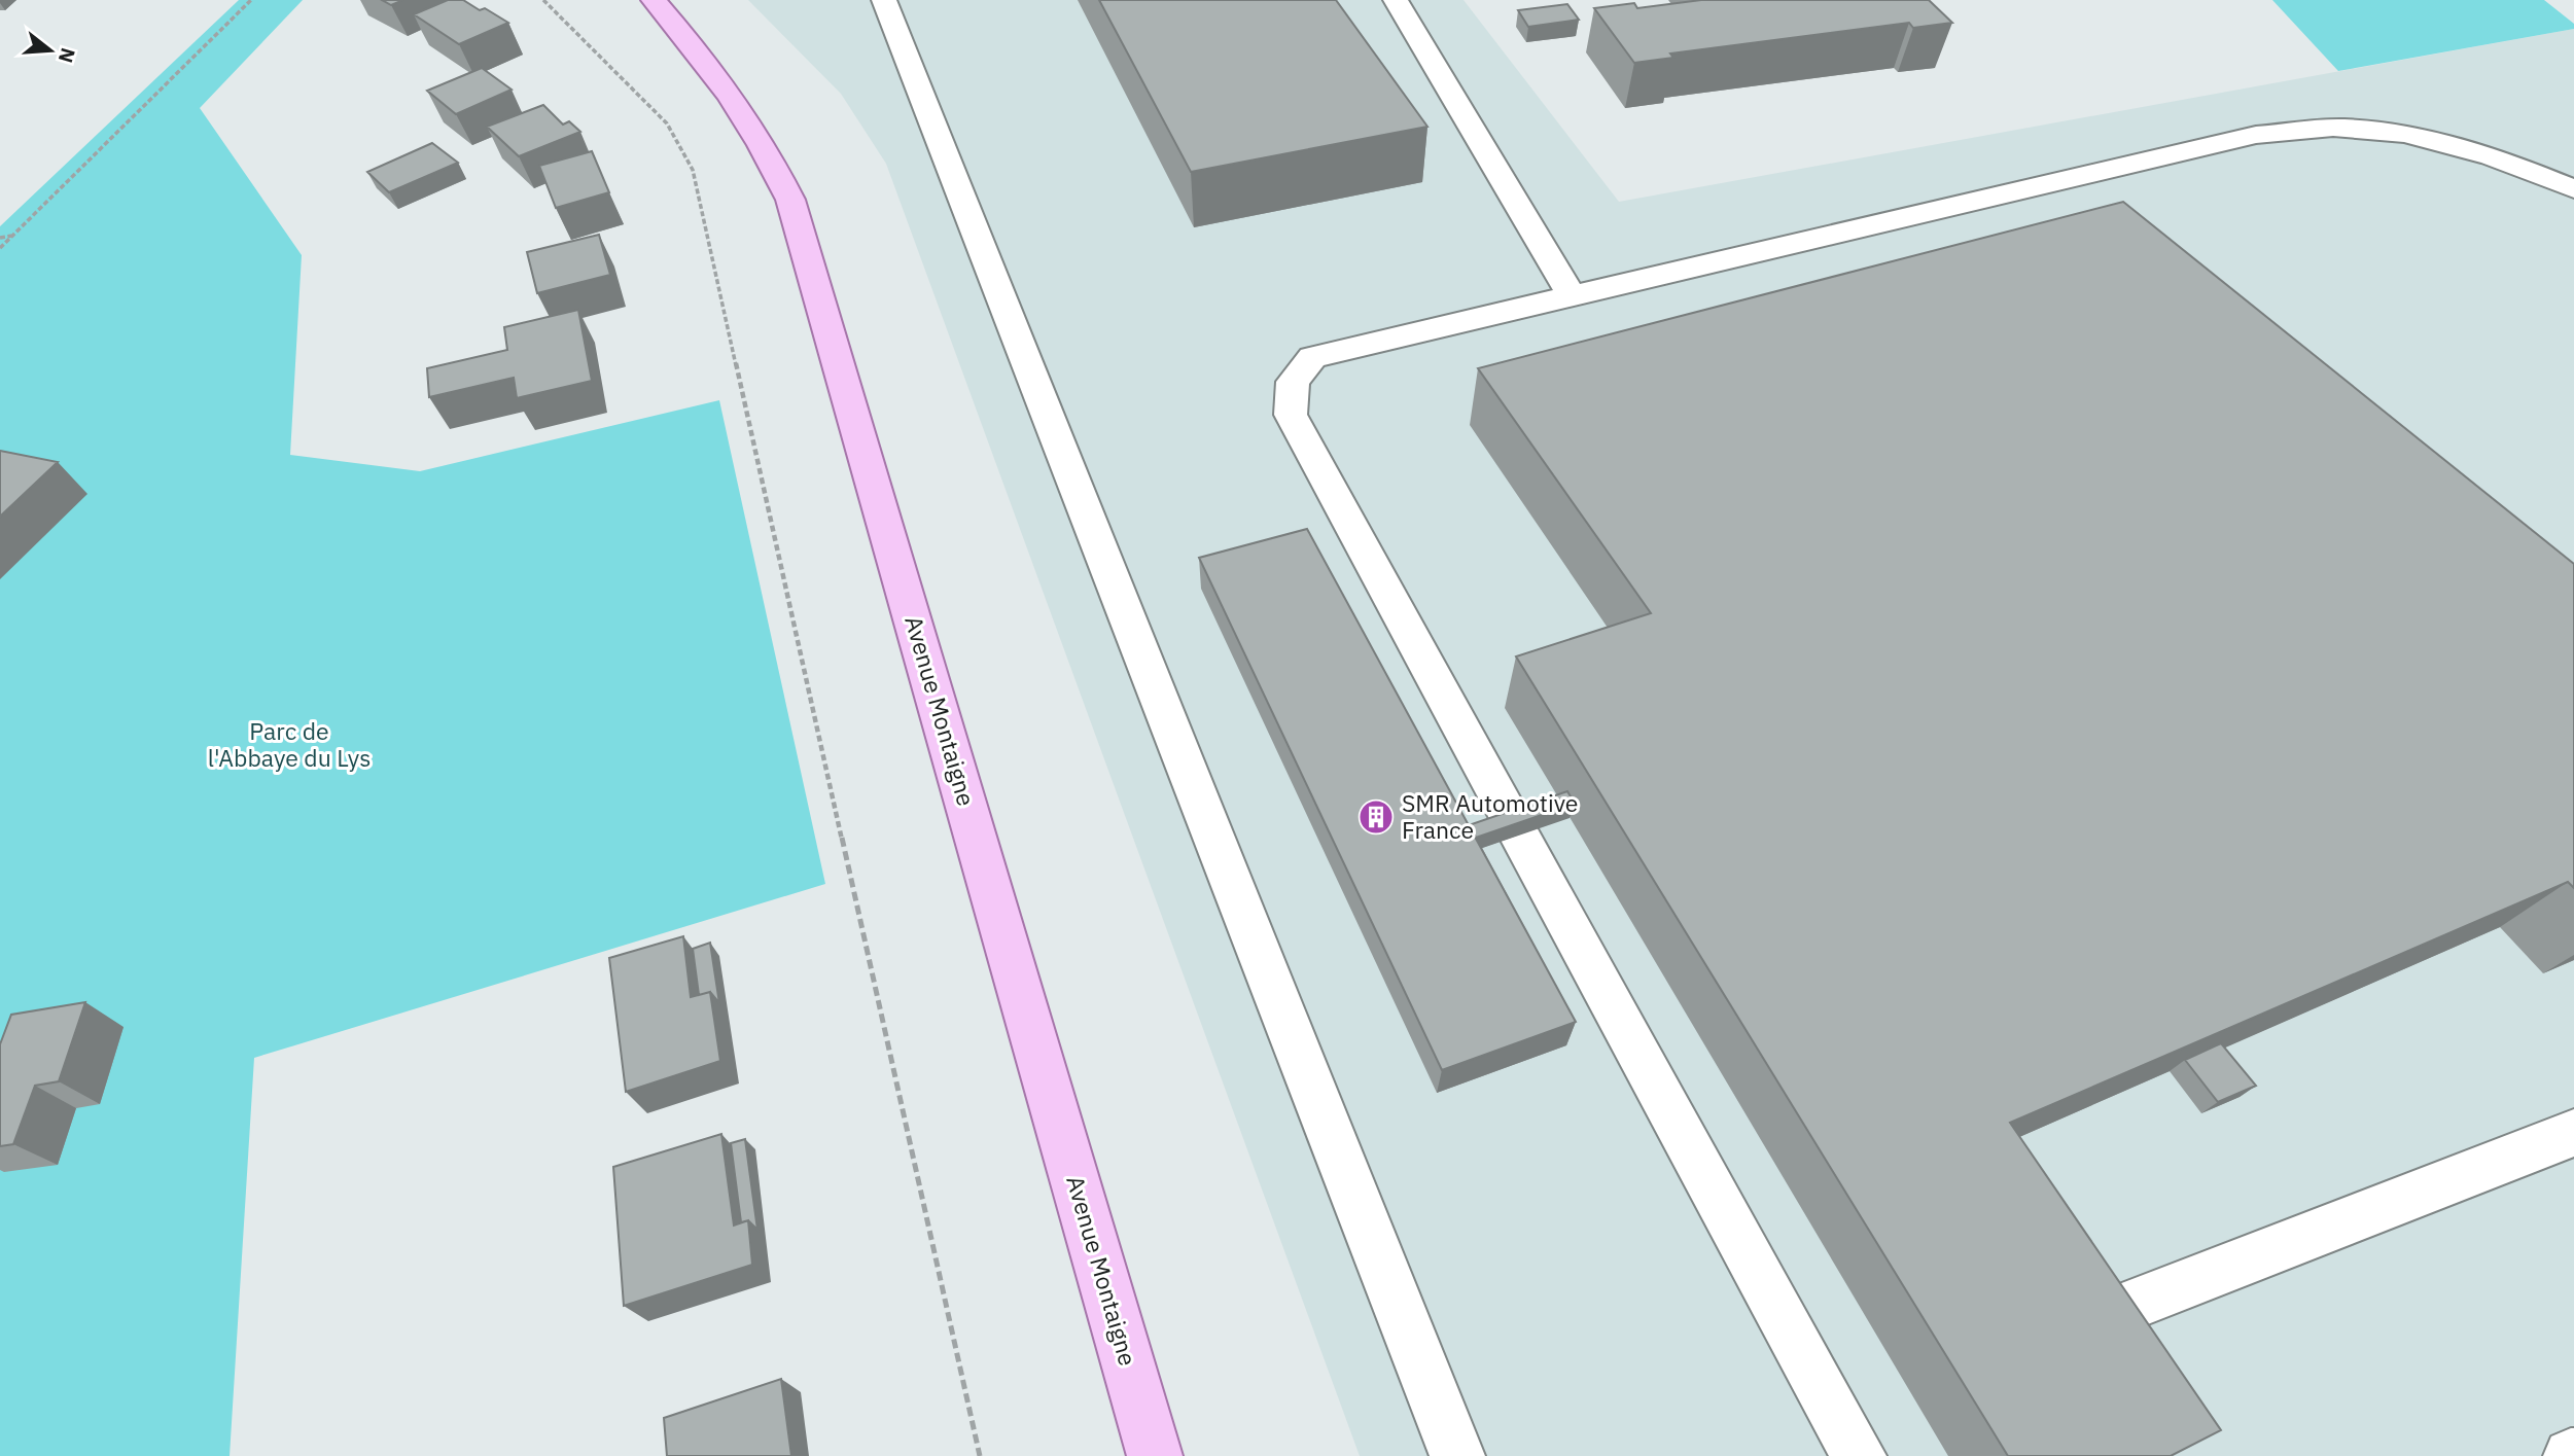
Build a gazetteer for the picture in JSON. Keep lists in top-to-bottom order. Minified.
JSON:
{"streets":{"main road":["Avenue Montaigne"]},"parks":["Parc de l'Abbaye du Lys"],"places":{"building":["SMR Automotive France"]},"north":"right"}
